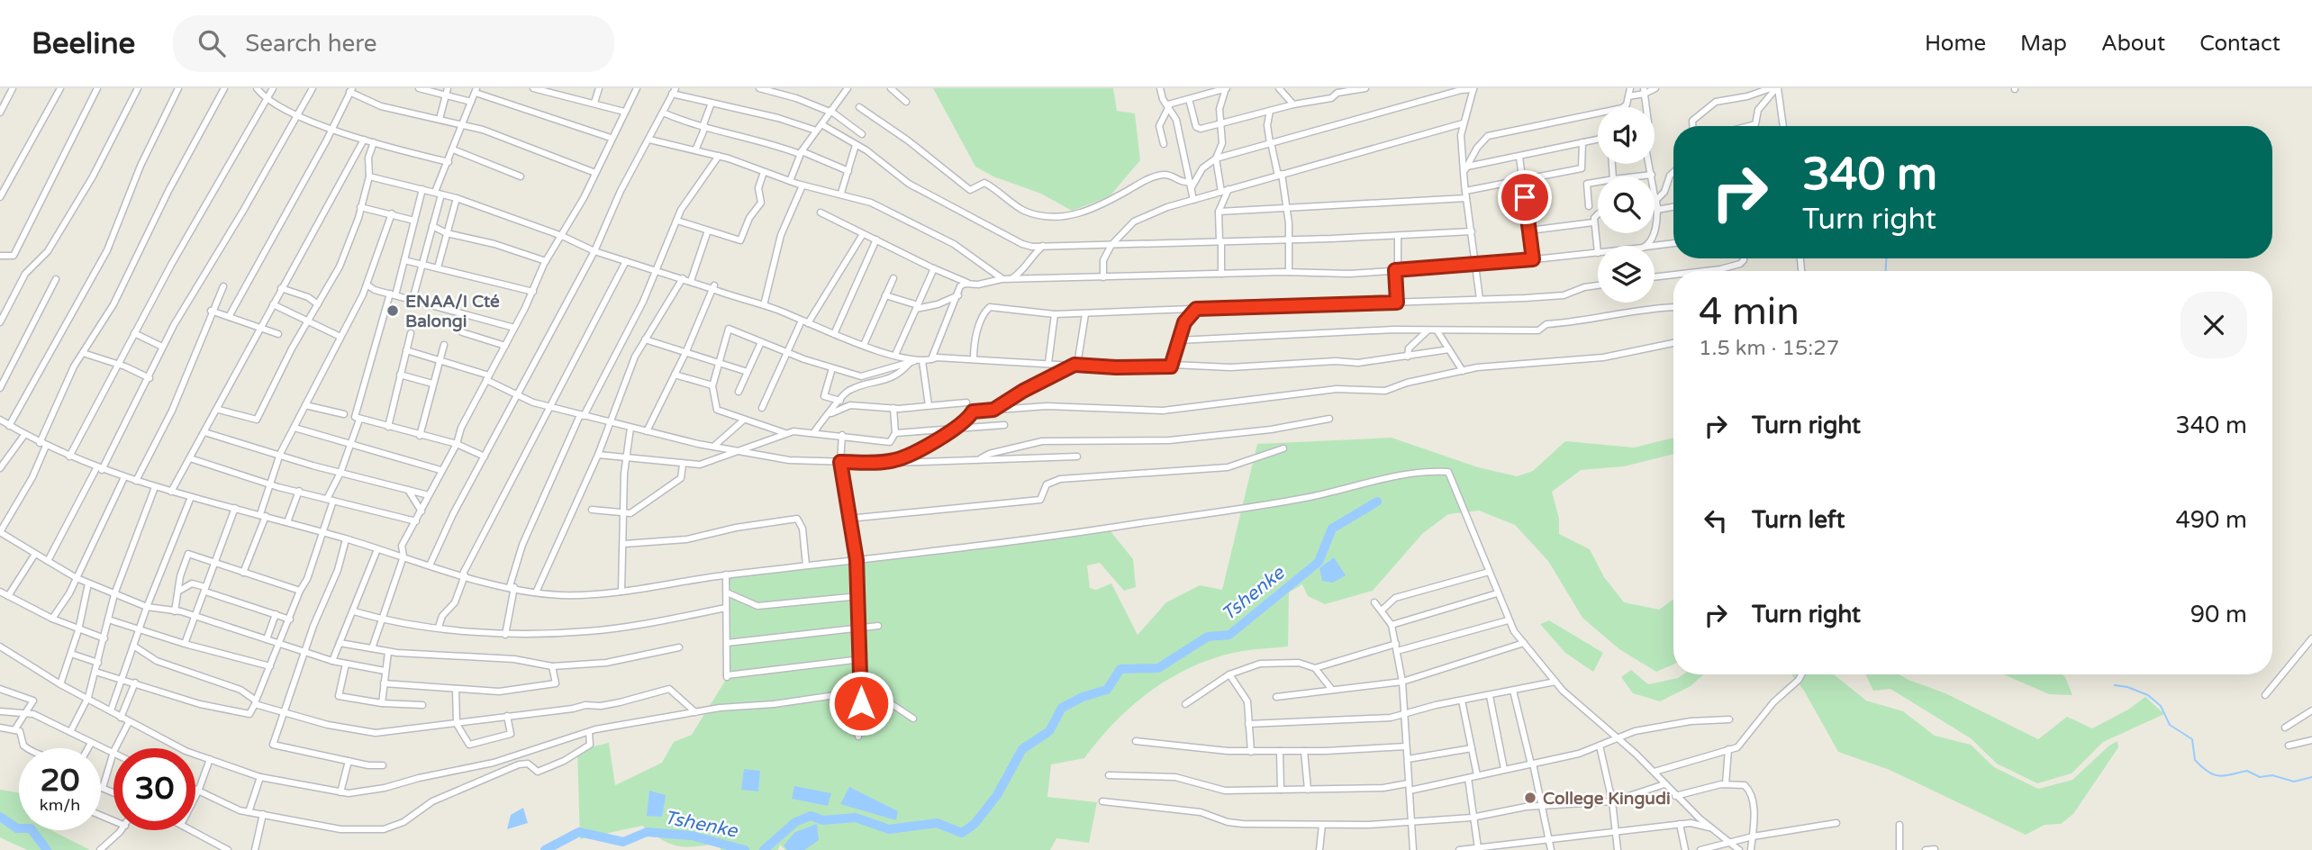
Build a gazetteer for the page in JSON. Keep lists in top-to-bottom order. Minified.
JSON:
{"water":["Tshenke"],"places":["ENAA/I Cté Balongi","College Kingudi"],"page":{"header":"Beeline","search":"Search here","nav":["Home","Map","About","Contact"],"turn":["340 m","Turn right"],"heading":["4 min","1.5 km · 15:27"],"list":[{"name":"Turn right","value":"340 m"},{"name":"Turn left","value":"490 m"},{"name":"Turn right","value":"90 m"}],"speed":"20 km/h","limit":"30"}}
